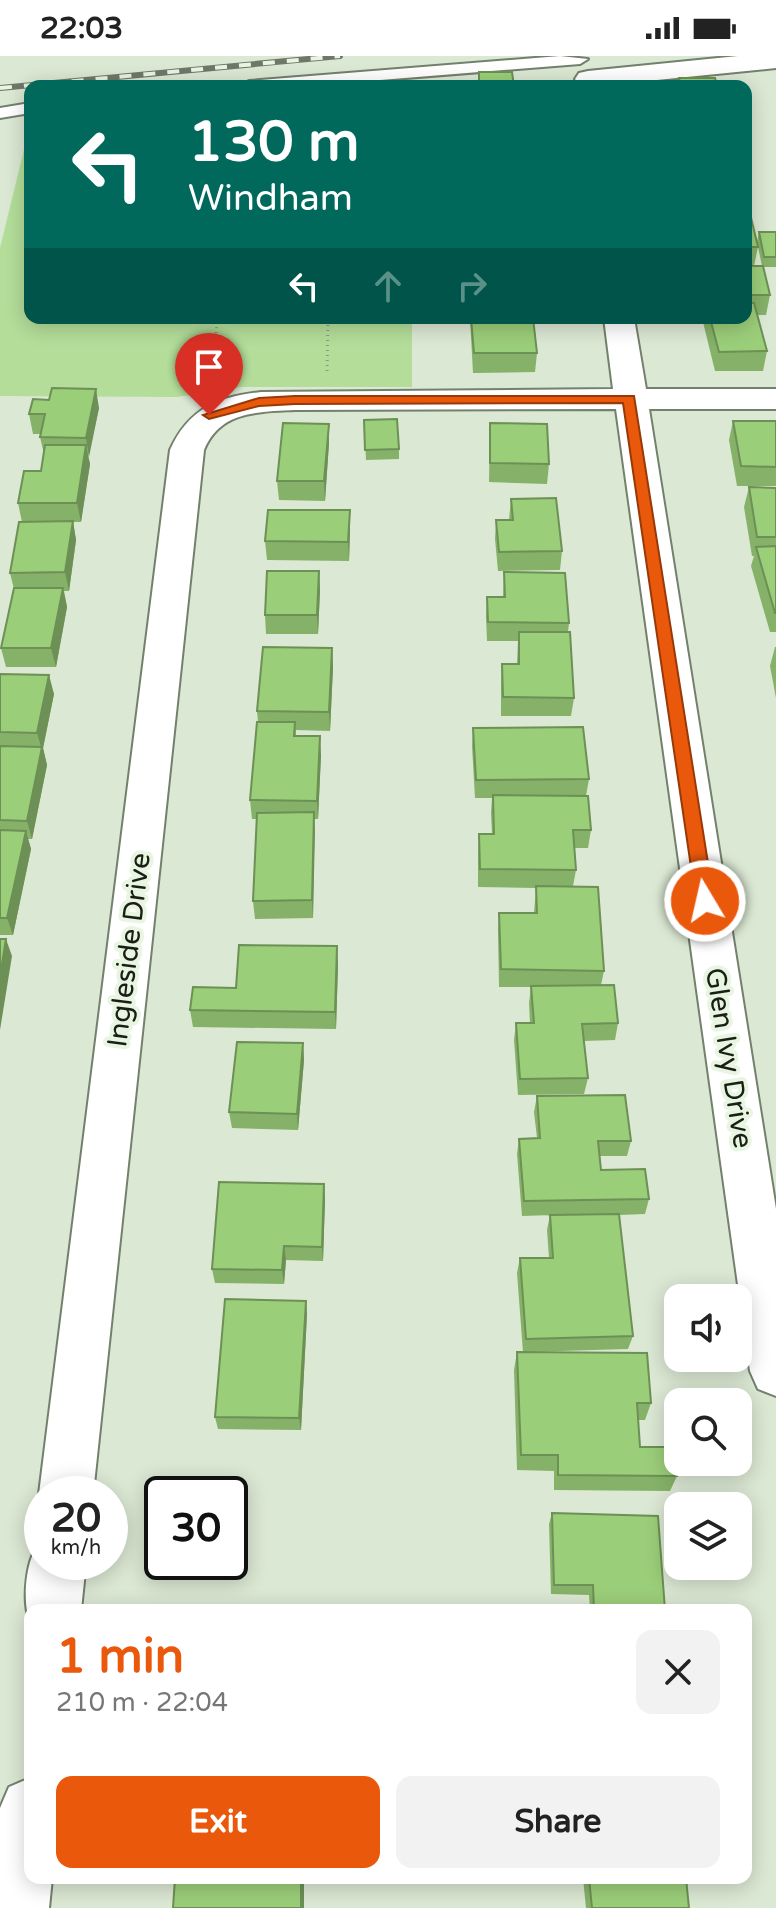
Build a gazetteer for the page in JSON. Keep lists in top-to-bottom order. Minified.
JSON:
{"streets":{"street":["Ingleside Drive","Glen Ivy Drive"]},"page":{"status":"22:03","turn":["130 m","Windham"],"speed":"20 km/h","limit":"30","heading":["1 min","210 m · 22:04"],"buttons":["Exit","Share"]}}
